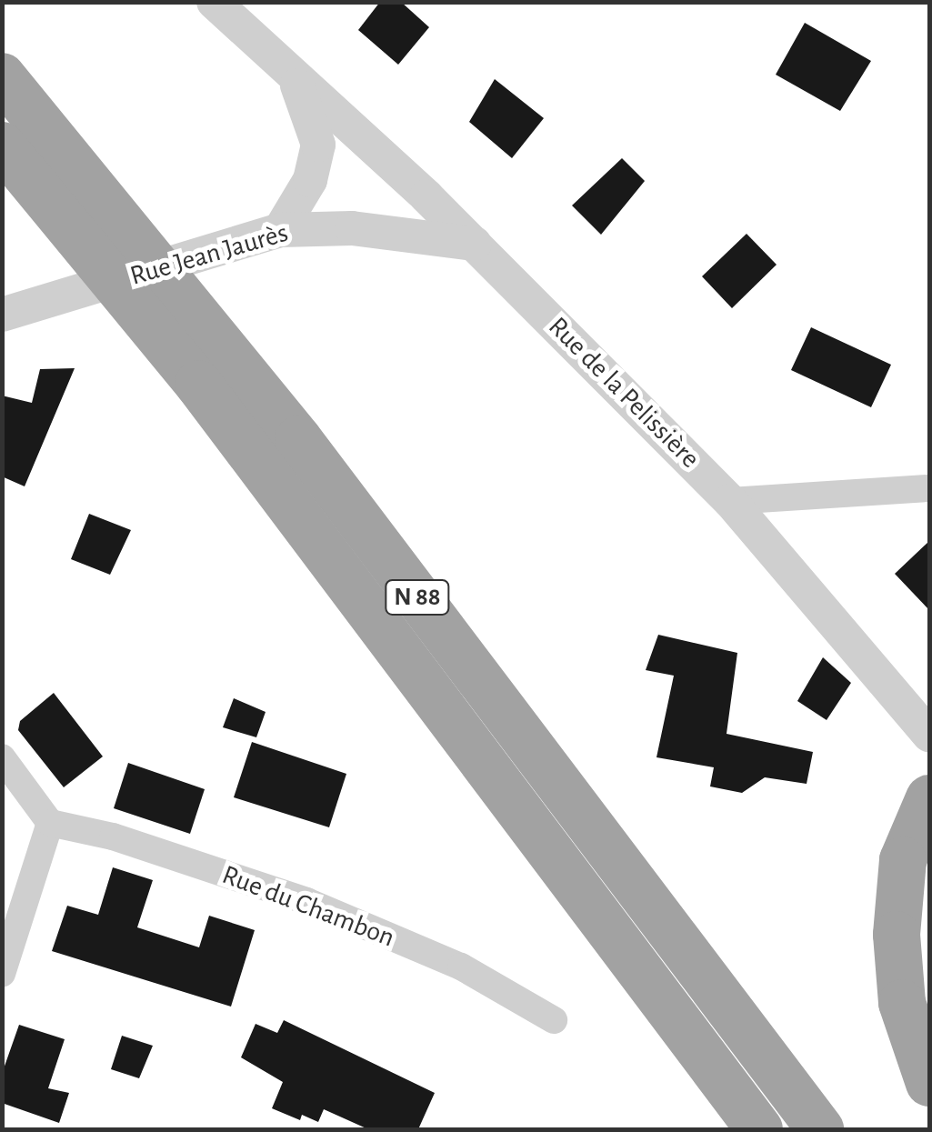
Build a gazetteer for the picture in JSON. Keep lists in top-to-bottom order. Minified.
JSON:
{"streets":{"highway":["N 88"],"street":["Rue Jean Jaurès","Rue de la Pelissière","Rue du Chambon"]},"crossings":[["Rue Jean Jaurès","Rue de la Pelissière"]]}
